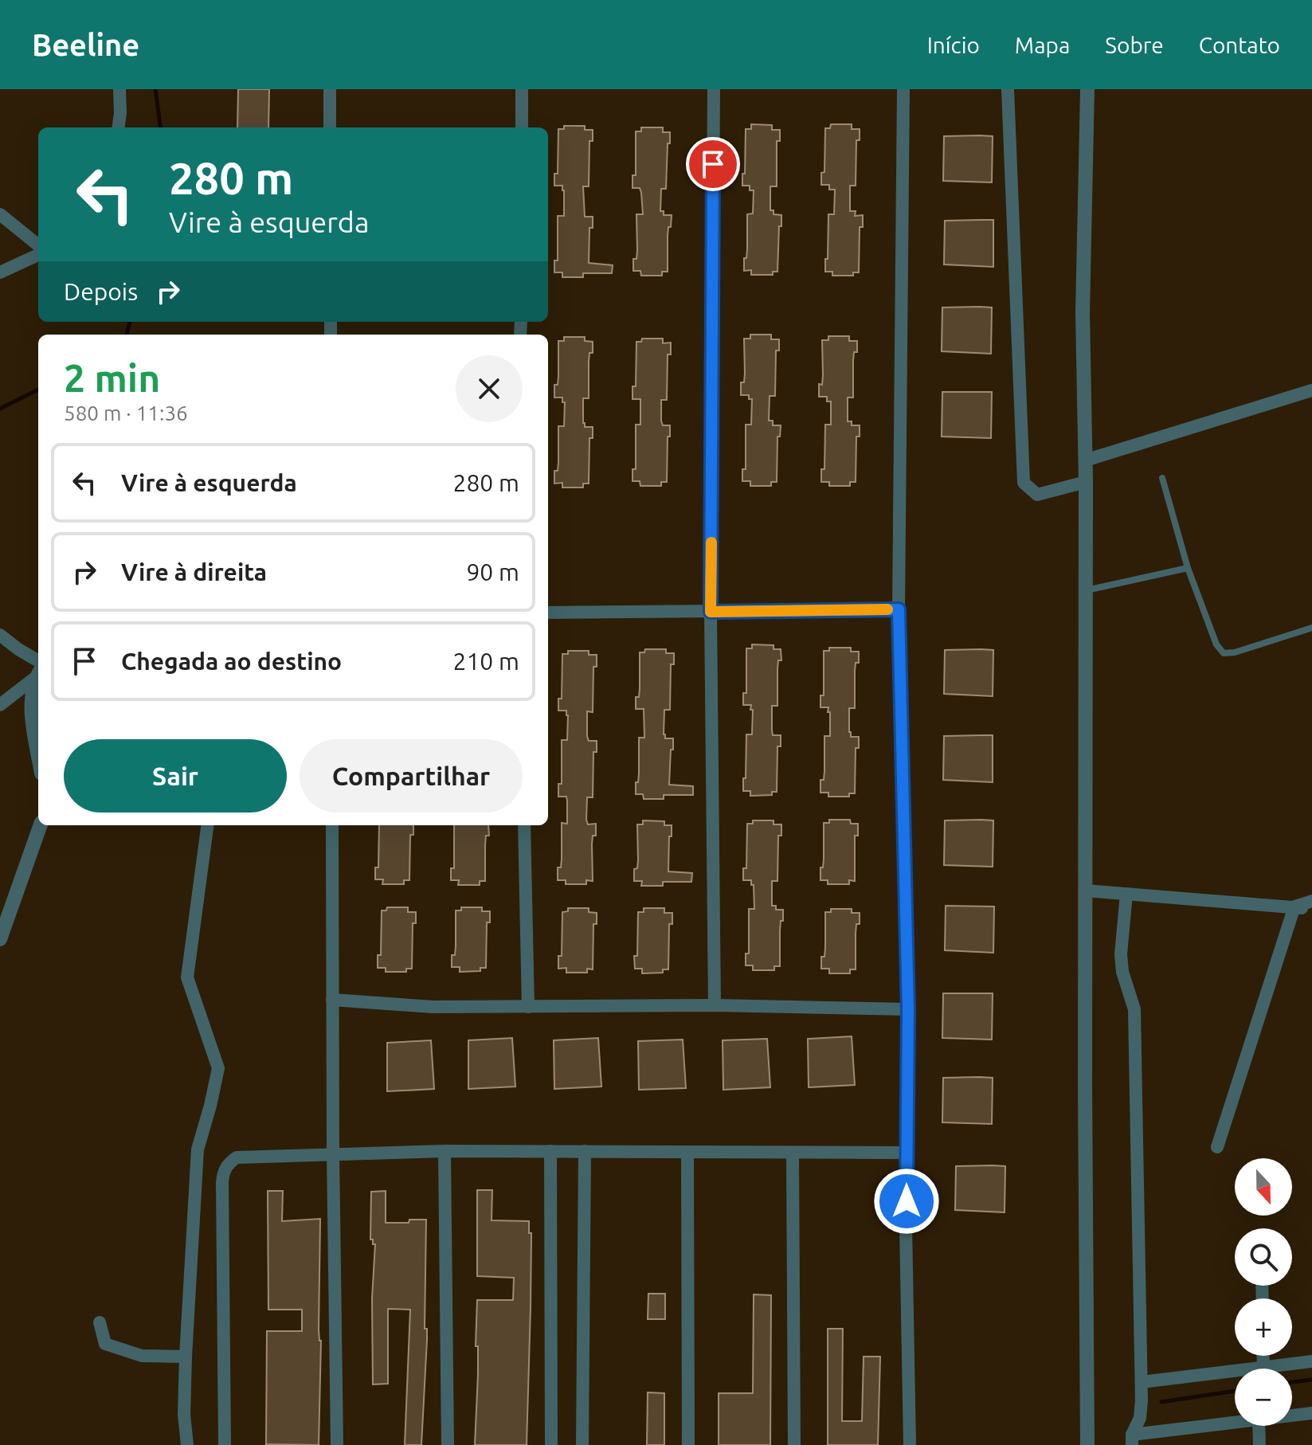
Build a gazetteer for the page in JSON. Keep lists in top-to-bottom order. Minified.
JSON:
{"north":"bottom","page":{"header":"Beeline","nav":["Início","Mapa","Sobre","Contato"],"turn":["280 m","Vire à esquerda"],"then":"Depois","heading":["2 min","580 m · 11:36"],"list":[{"name":"Vire à esquerda","value":"280 m"},{"name":"Vire à direita","value":"90 m"},{"name":"Chegada ao destino","value":"210 m"}],"buttons":["Sair","Compartilhar"],"map_buttons":["+","−"]}}
